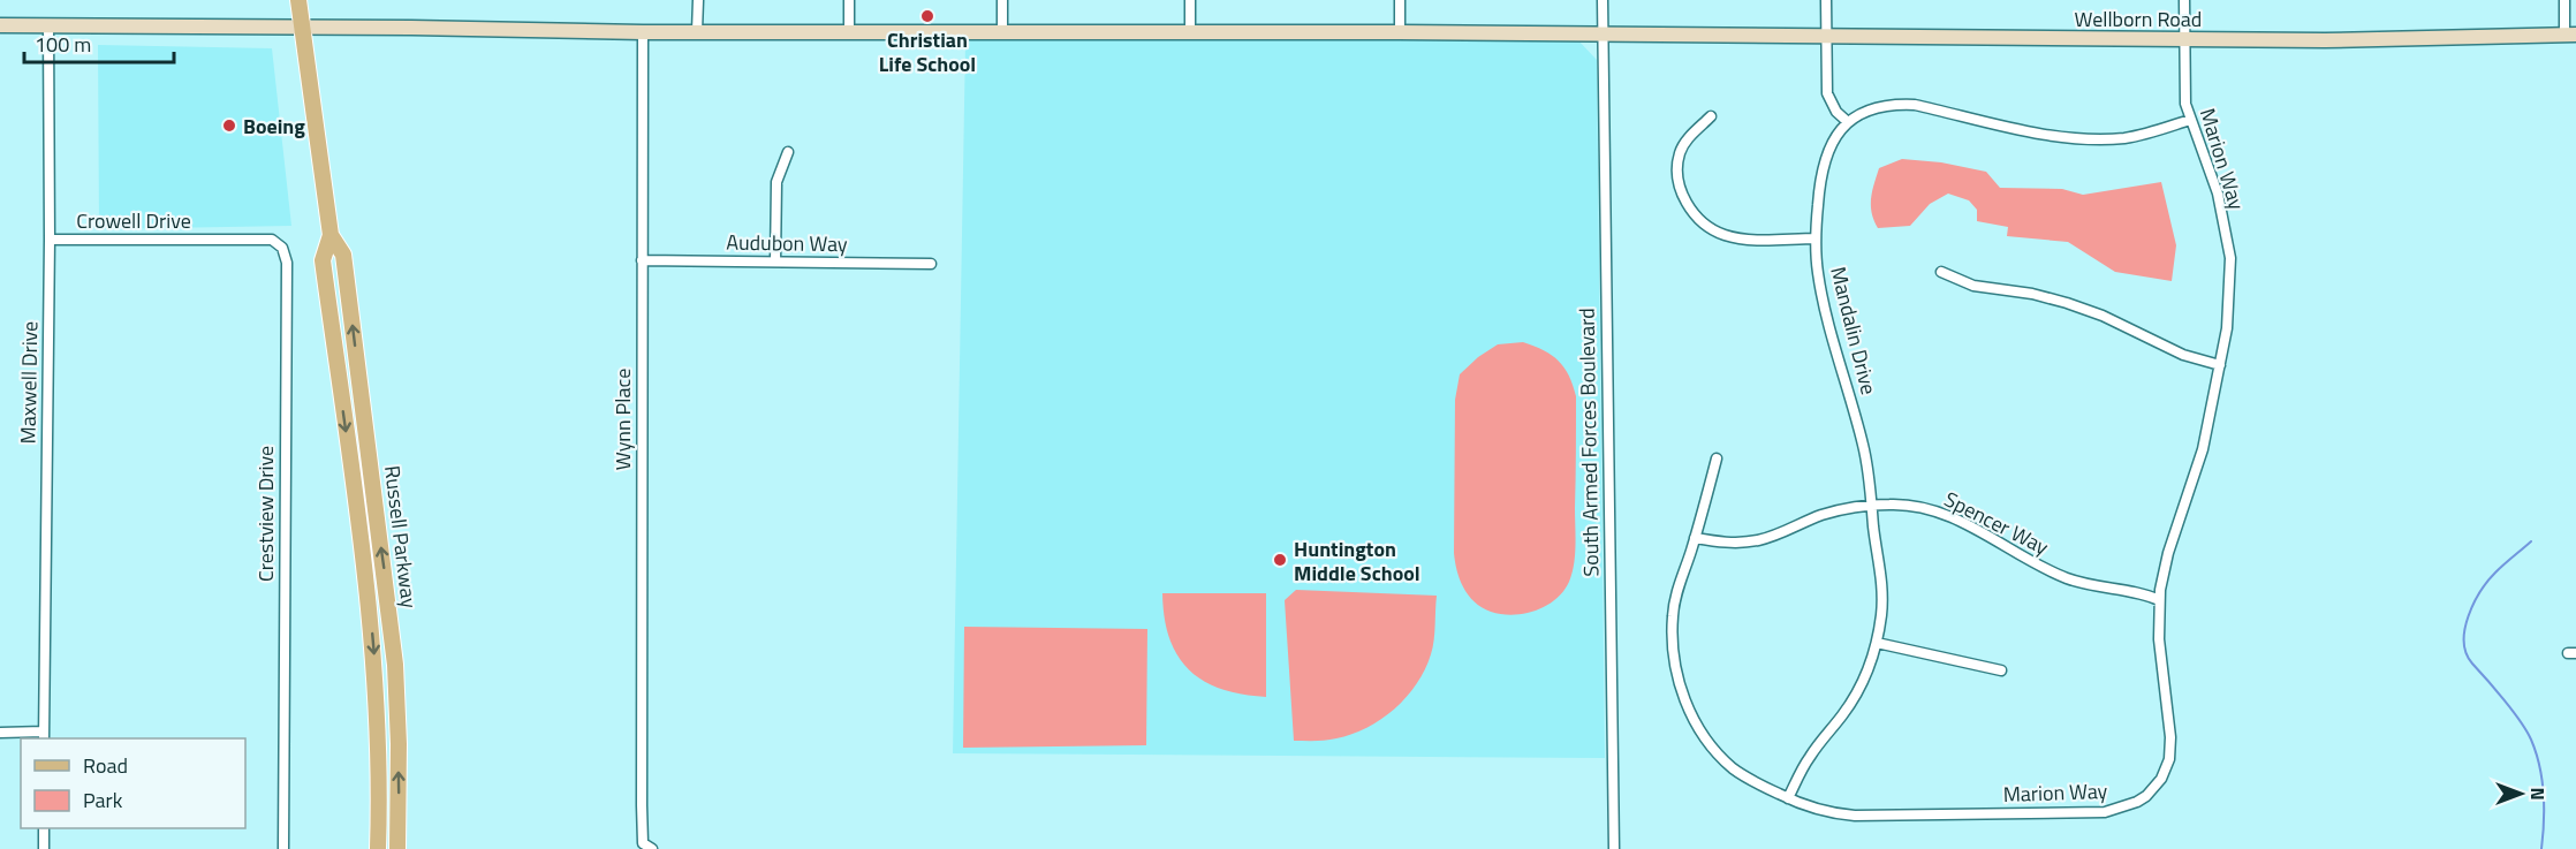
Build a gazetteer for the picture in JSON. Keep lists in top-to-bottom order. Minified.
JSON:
{"streets":{"main road":["Russell Parkway"],"street":["Wellborn Road","Marion Way","Crowell Drive","Audubon Way","Mandalin Drive","Maxwell Drive","Wynn Place","South Armed Forces Boulevard","Crestview Drive","Spencer Way"]},"crossings":[["Wellborn Road","Marion Way"],["Wellborn Road","Maxwell Drive"],["Wellborn Road","Wynn Place"],["Wellborn Road","South Armed Forces Boulevard"],["Wellborn Road","Russell Parkway"],["Marion Way","Mandalin Drive"],["Marion Way","Spencer Way"],["Crowell Drive","Maxwell Drive"],["Crowell Drive","Crestview Drive"],["Audubon Way","Wynn Place"],["Mandalin Drive","Spencer Way"]],"places":["Christian Life School","Boeing","Huntington Middle School"],"legend":["Road","Park"],"scale_bar":"100 m","north":"right"}
